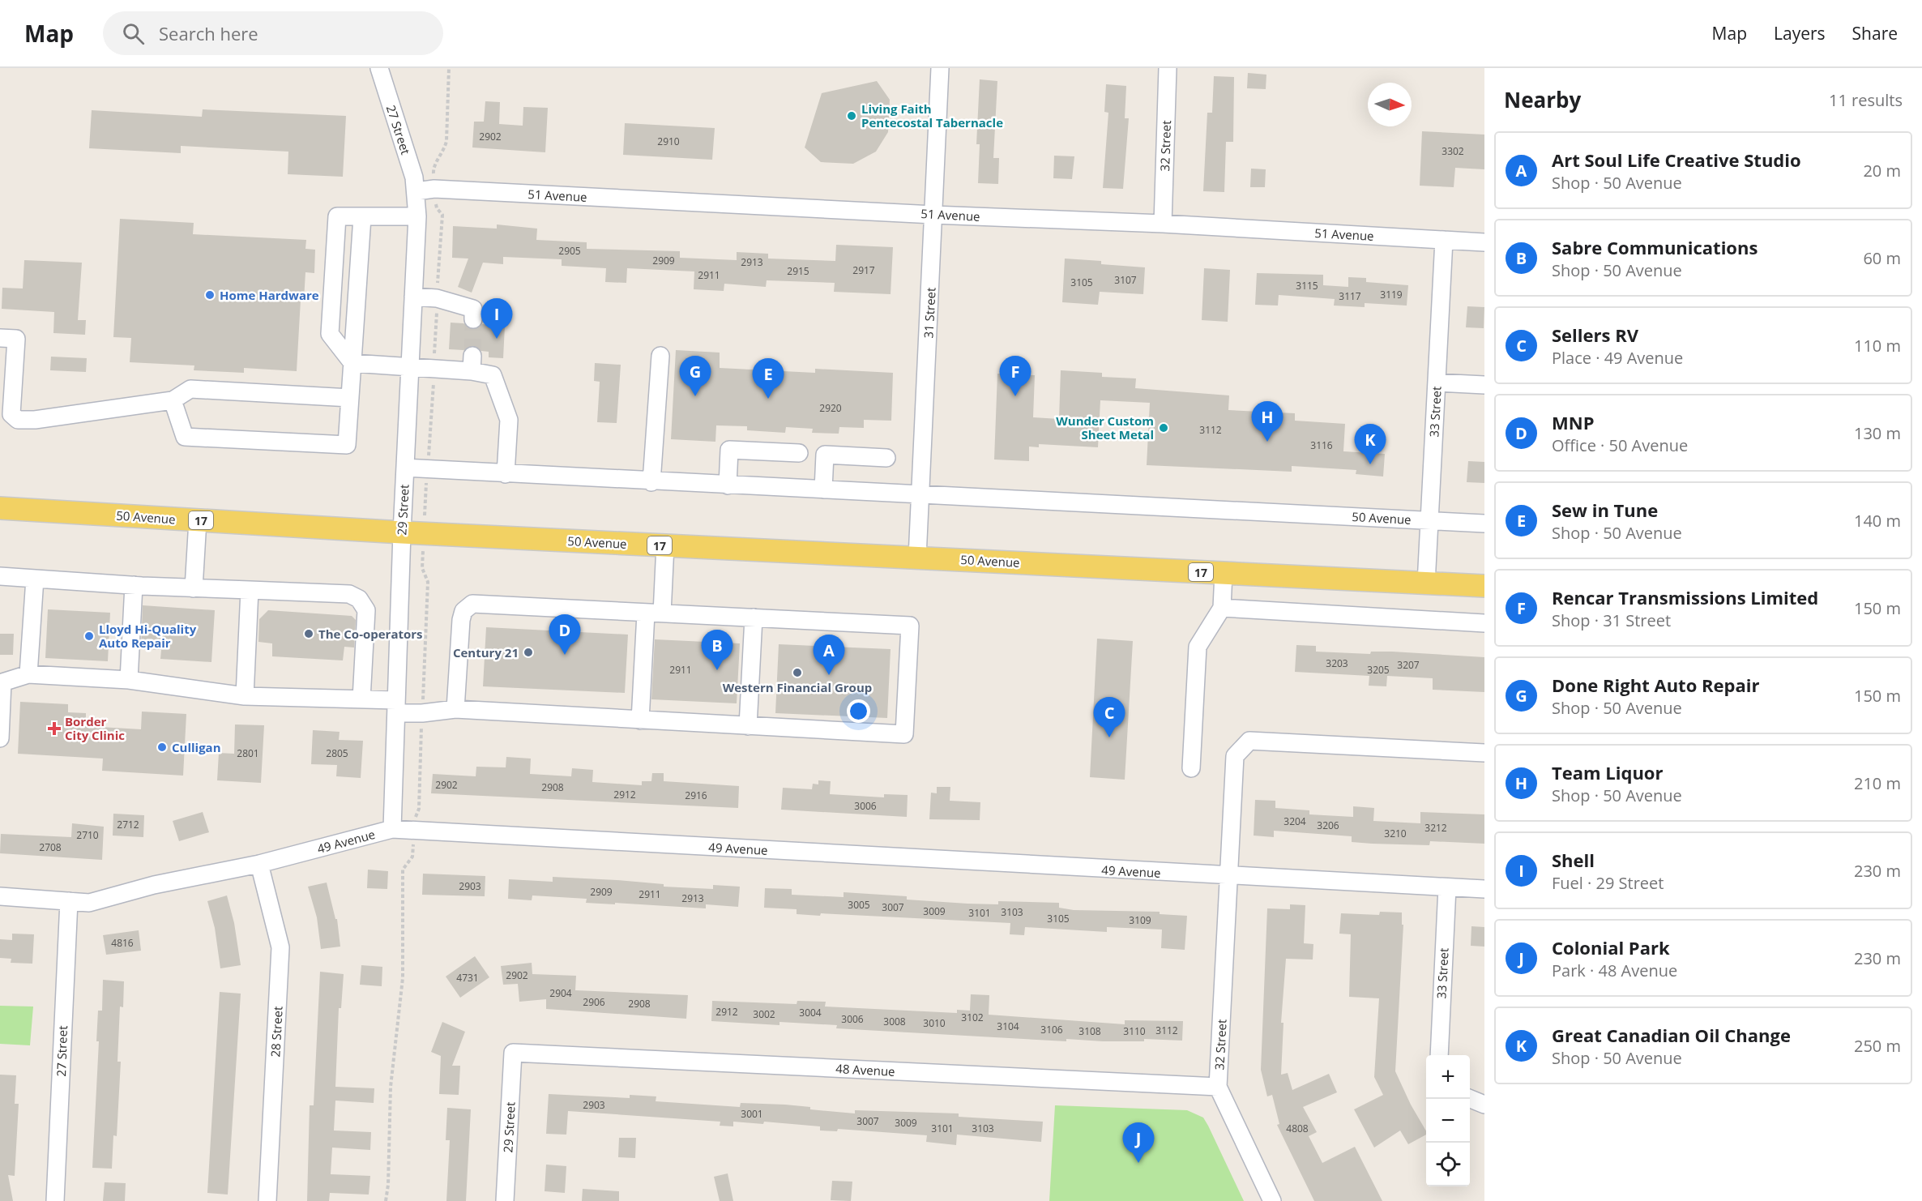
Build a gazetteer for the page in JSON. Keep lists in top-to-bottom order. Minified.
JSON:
{"streets":{"main road":["50 Avenue","17"],"street":["27 Street","32 Street","51 Avenue","31 Street","33 Street","29 Street","49 Avenue","28 Street","48 Avenue"]},"crossings":[["27 Street","51 Avenue"],["27 Street","29 Street"],["27 Street","49 Avenue"],["32 Street","51 Avenue"],["32 Street","49 Avenue"],["32 Street","48 Avenue"],["51 Avenue","31 Street"],["51 Avenue","33 Street"],["51 Avenue","29 Street"],["31 Street","50 Avenue"],["33 Street","50 Avenue"],["33 Street","49 Avenue"],["29 Street","50 Avenue"],["29 Street","49 Avenue"],["29 Street","48 Avenue"],["49 Avenue","28 Street"]],"places":{"other":["Living Faith Pentecostal Tabernacle","Home Hardware","Wunder Custom Sheet Metal","The Co-operators","Lloyd Hi-Quality Auto Repair","Century 21","Western Financial Group","Culligan"],"health":["Border City Clinic"]},"house_numbers":["2902","2910","3302","2905","2909","2913","2917","2915","2911","3107","3105","3115","3119","3117","2920","3112","3116","3203","3207","2911","3205","2801","2805","2902","2908","2912","2916","3006","3204","2712","3206","3212","3210","2710","2708","2903","2909","2911","2913","3005","3007","3009","3103","3101","3105","3109","4816","2902","4731","2904","2906","2908","2912","3004","3002","3102","3006","3008","3010","3104","3106","3112","3108","3110","2903","3001","3007","3009","3101","3103","4808"],"north":"right","page":{"header":"Map","search":"Search here","nav":["Map","Layers","Share"],"heading":["Nearby","11 results"],"list":[{"mark":"A","name":"Art Soul Life Creative Studio","note":"Shop · 50 Avenue","value":"20 m"},{"mark":"B","name":"Sabre Communications","note":"Shop · 50 Avenue","value":"60 m"},{"mark":"C","name":"Sellers RV","note":"Place · 49 Avenue","value":"110 m"},{"mark":"D","name":"MNP","note":"Office · 50 Avenue","value":"130 m"},{"mark":"E","name":"Sew in Tune","note":"Shop · 50 Avenue","value":"140 m"},{"mark":"F","name":"Rencar Transmissions Limited","note":"Shop · 31 Street","value":"150 m"},{"mark":"G","name":"Done Right Auto Repair","note":"Shop · 50 Avenue","value":"150 m"},{"mark":"H","name":"Team Liquor","note":"Shop · 50 Avenue","value":"210 m"},{"mark":"I","name":"Shell","note":"Fuel · 29 Street","value":"230 m"},{"mark":"J","name":"Colonial Park","note":"Park · 48 Avenue","value":"230 m"},{"mark":"K","name":"Great Canadian Oil Change","note":"Shop · 50 Avenue","value":"250 m"}],"pins":["I","F","G","E","H","K","D","B","A","C","J"],"map_buttons":["+","−"]}}
